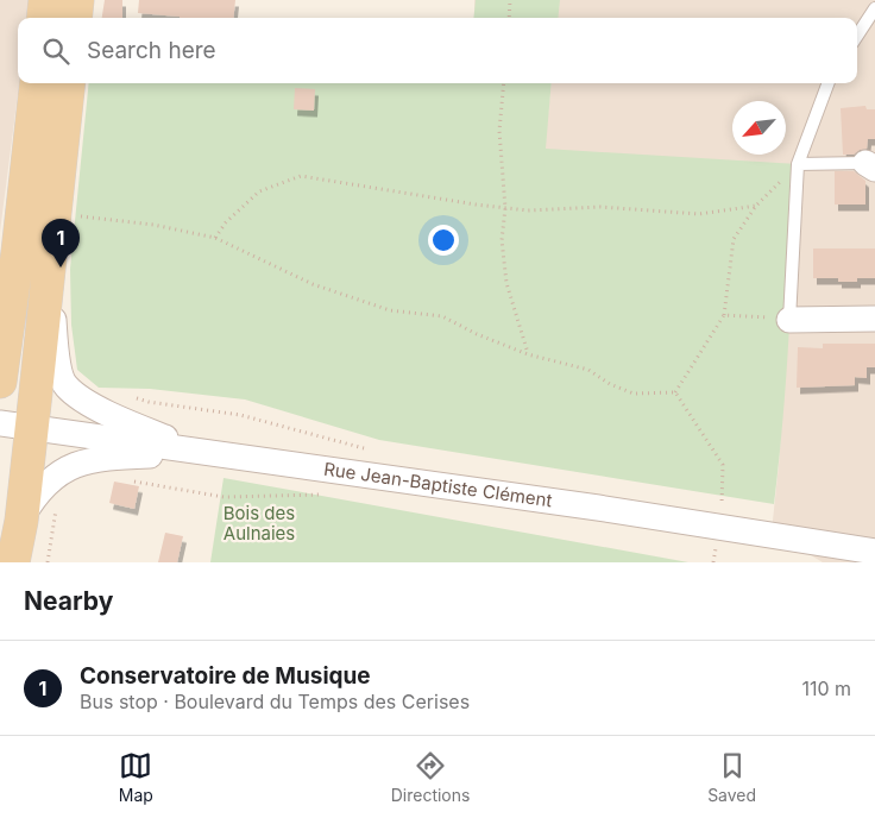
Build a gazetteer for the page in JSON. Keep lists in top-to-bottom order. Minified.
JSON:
{"streets":{"street":["Rue Jean-Baptiste Clément"]},"parks":["Bois des Aulnaies"],"north":"bottom left","page":{"search":"Search here","pins":"1","heading":"Nearby","list":[{"mark":"1","name":"Conservatoire de Musique","note":"Bus stop · Boulevard du Temps des Cerises","value":"110 m"}],"nav":["Map","Directions","Saved"]}}
